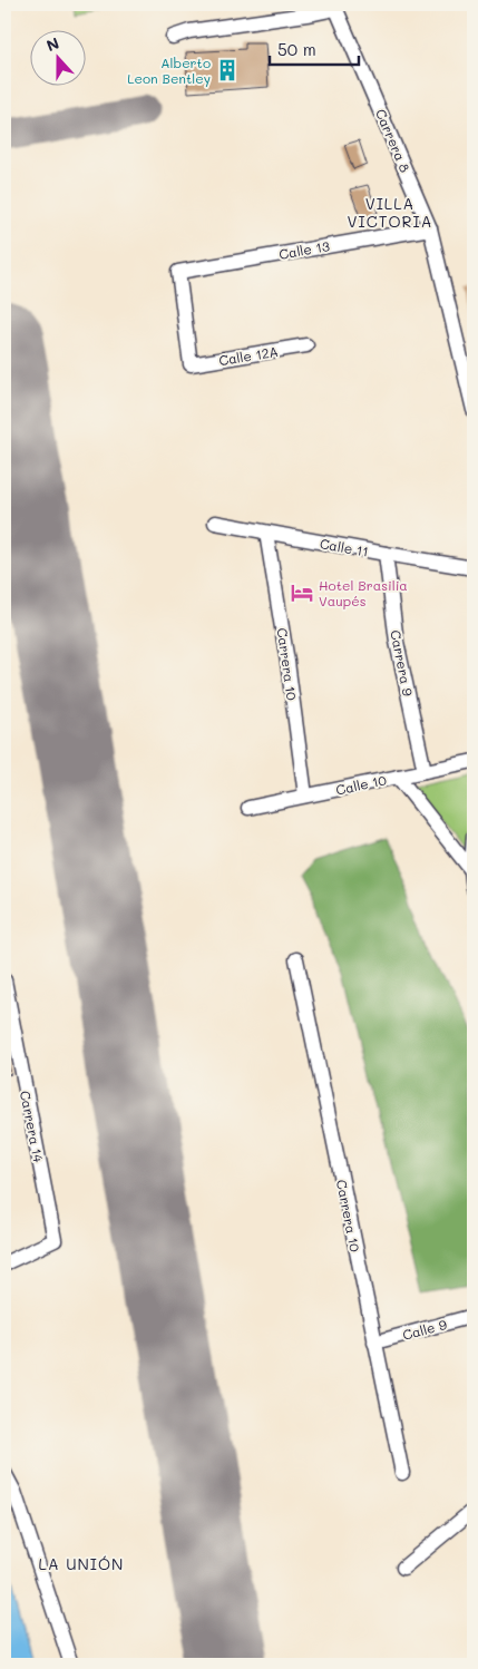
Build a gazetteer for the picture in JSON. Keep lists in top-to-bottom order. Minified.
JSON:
{"streets":{"street":["Carrera 8","Calle 13","Calle 12A","Calle 11","Carrera 9","Carrera 10","Calle 10","Carrera 14","Calle 9"]},"crossings":[["Carrera 8","Calle 13"],["Calle 13","Calle 12A"],["Calle 11","Carrera 9"],["Calle 11","Carrera 10"],["Carrera 9","Calle 10"],["Carrera 10","Calle 10"],["Carrera 10","Calle 9"]],"districts":["VILLA VICTORIA","LA UNIÓN"],"places":{"building":["Alberto Leon Bentley"],"hotel":["Hotel Brasilia Vaupés"]},"scale_bar":"50 m","north":"top"}
